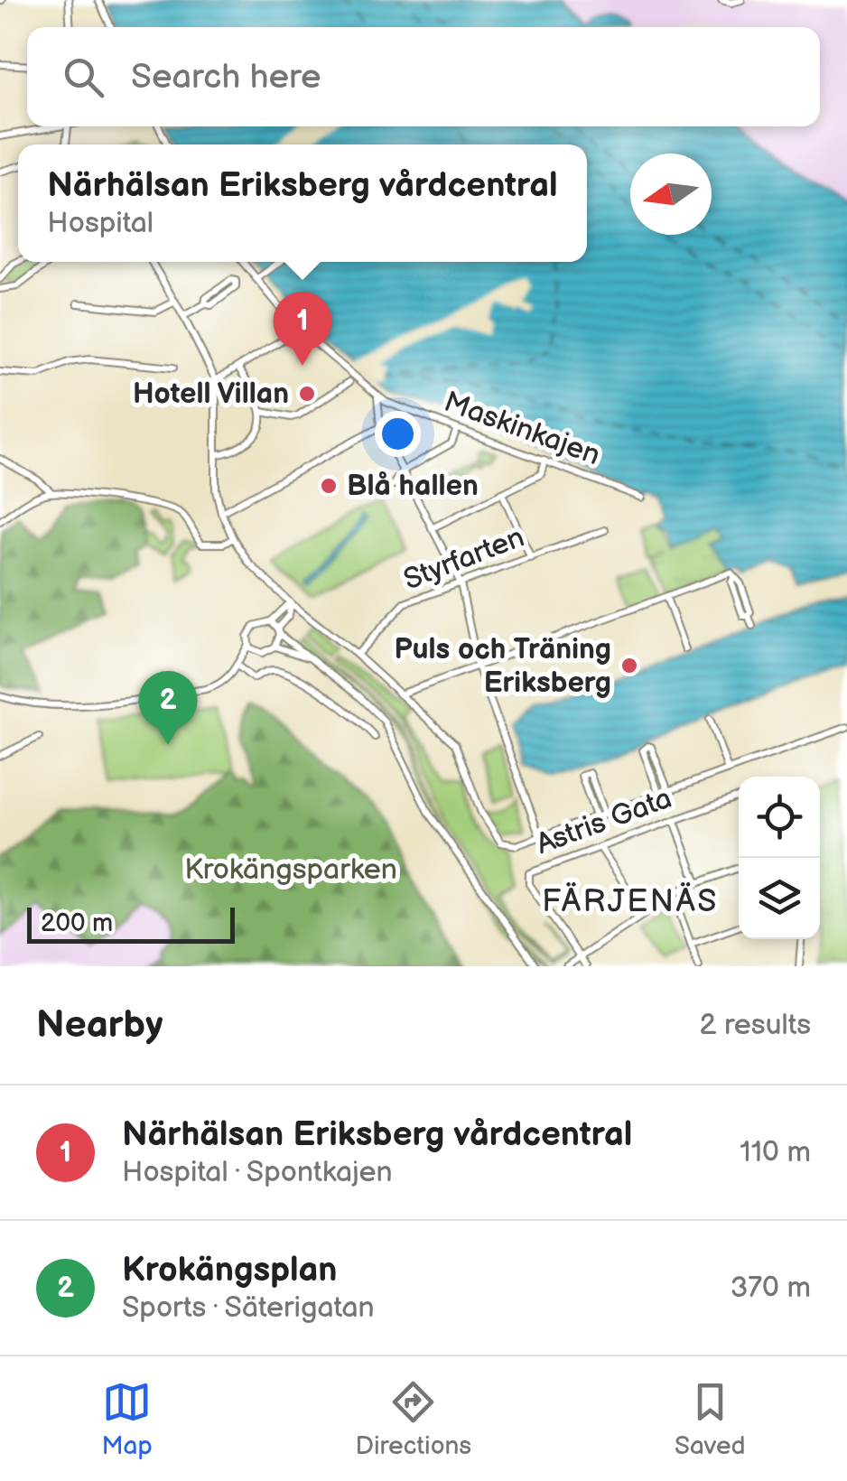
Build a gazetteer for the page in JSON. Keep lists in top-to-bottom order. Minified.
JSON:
{"streets":{"street":["Maskinkajen","Styrfarten","Astris Gata"]},"districts":["FÄRJENÄS"],"parks":["Krokängsparken"],"places":["Hotell Villan","Blå hallen","Puls och Träning Eriksberg"],"scale_bar":"200 m","north":"left","page":{"search":"Search here","popup":["Närhälsan Eriksberg vårdcentral","Hospital"],"pins":["1","2"],"scale":"200 m","heading":["Nearby","2 results"],"list":[{"mark":"1","name":"Närhälsan Eriksberg vårdcentral","note":"Hospital · Spontkajen","value":"110 m"},{"mark":"2","name":"Krokängsplan","note":"Sports · Säterigatan","value":"370 m"}],"nav":["Map","Directions","Saved"]}}
